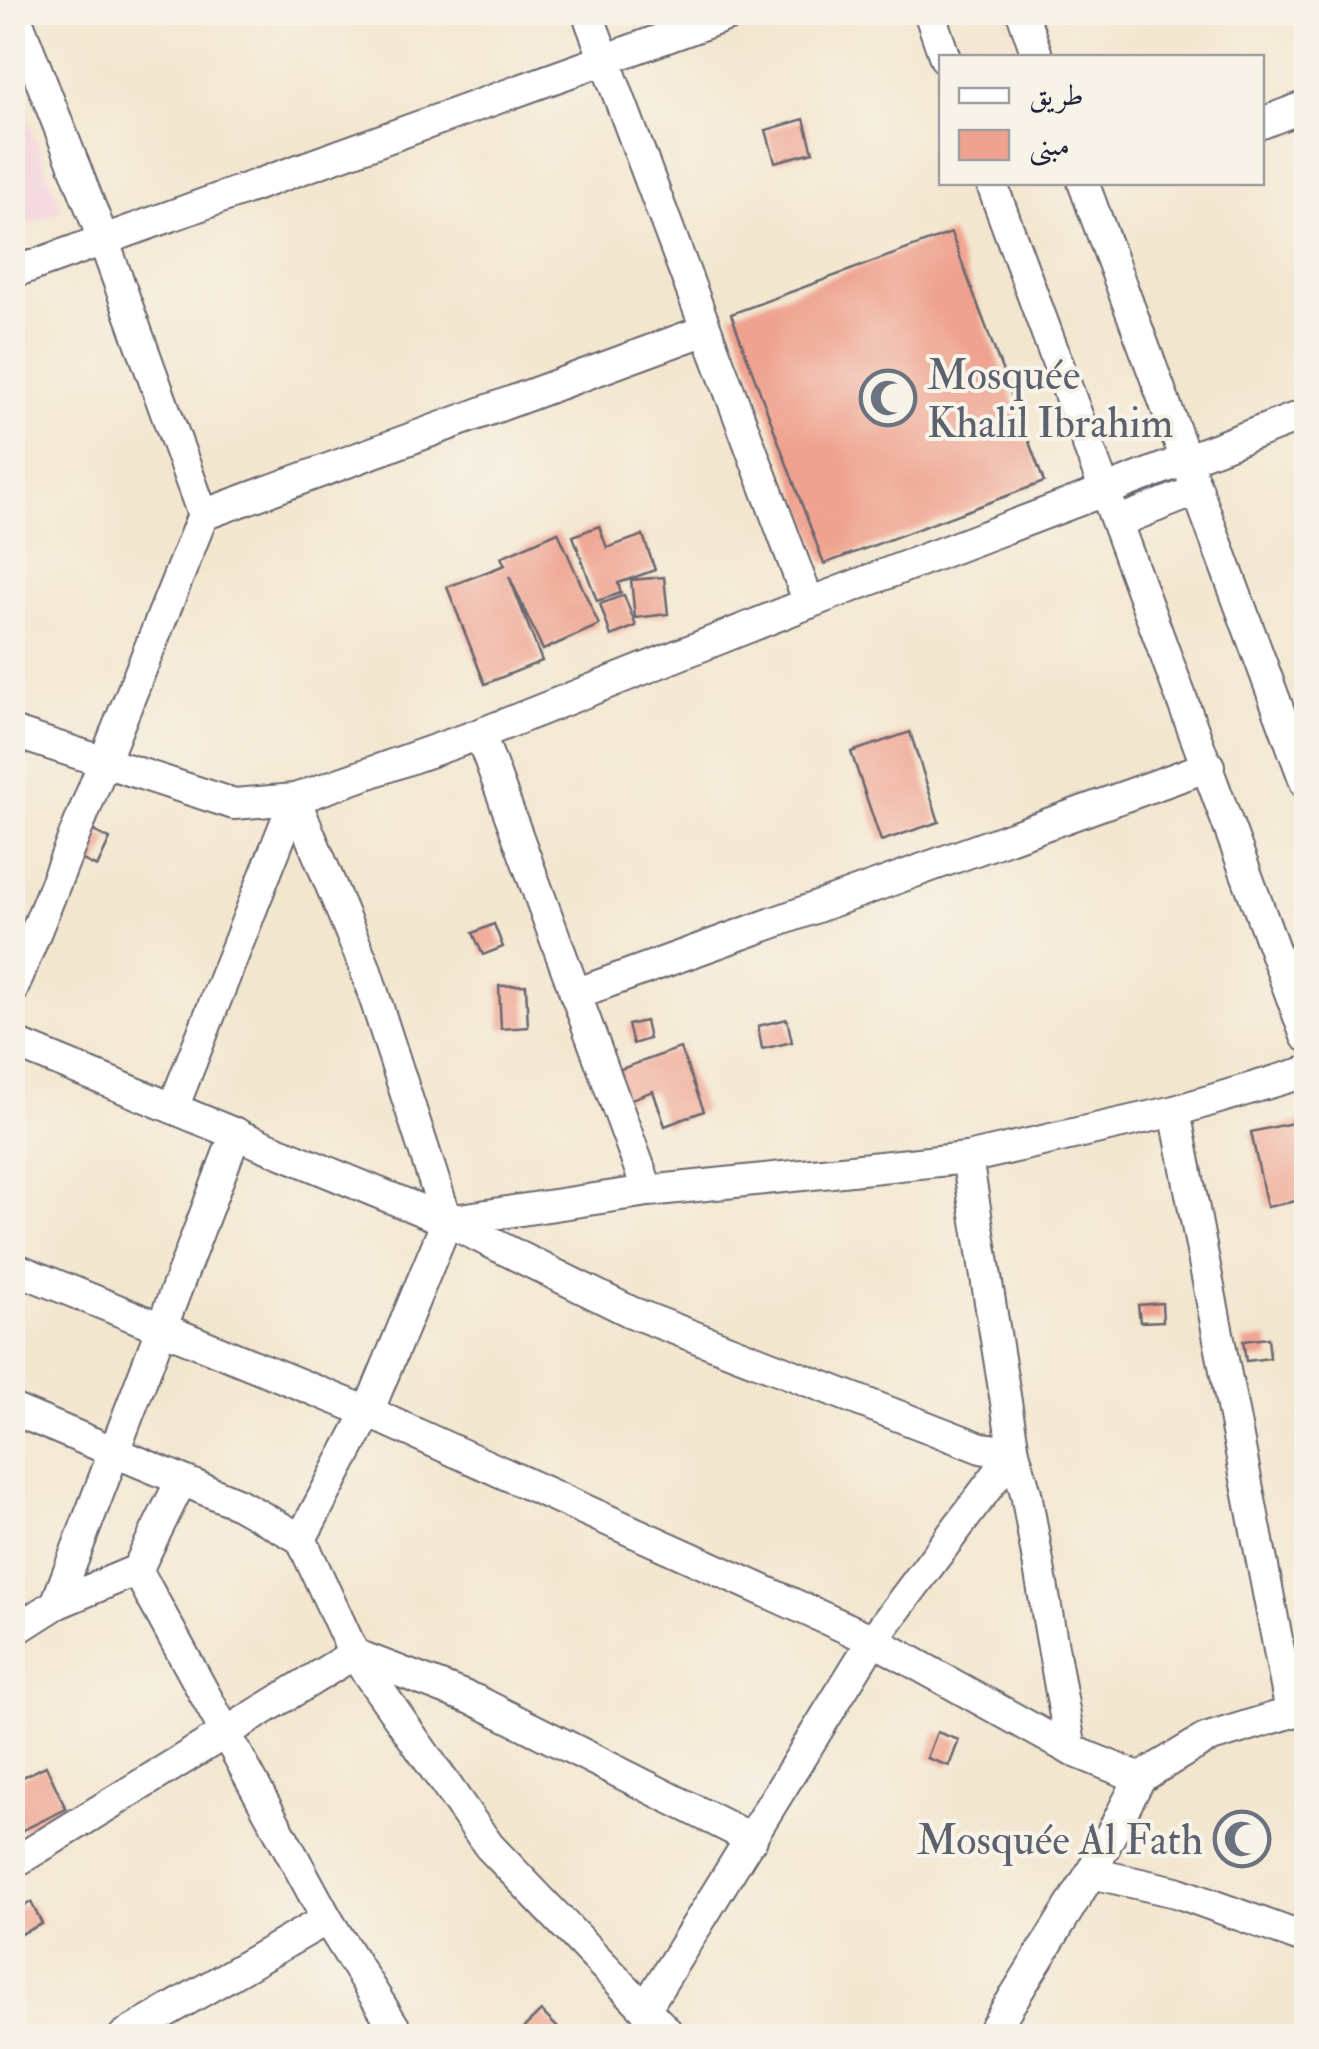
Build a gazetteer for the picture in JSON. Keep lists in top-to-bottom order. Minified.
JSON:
{"places":{"mosque":["Mosquée Khalil Ibrahim","Mosquée Al Fath"]},"legend":["طريق","مبنى"]}
